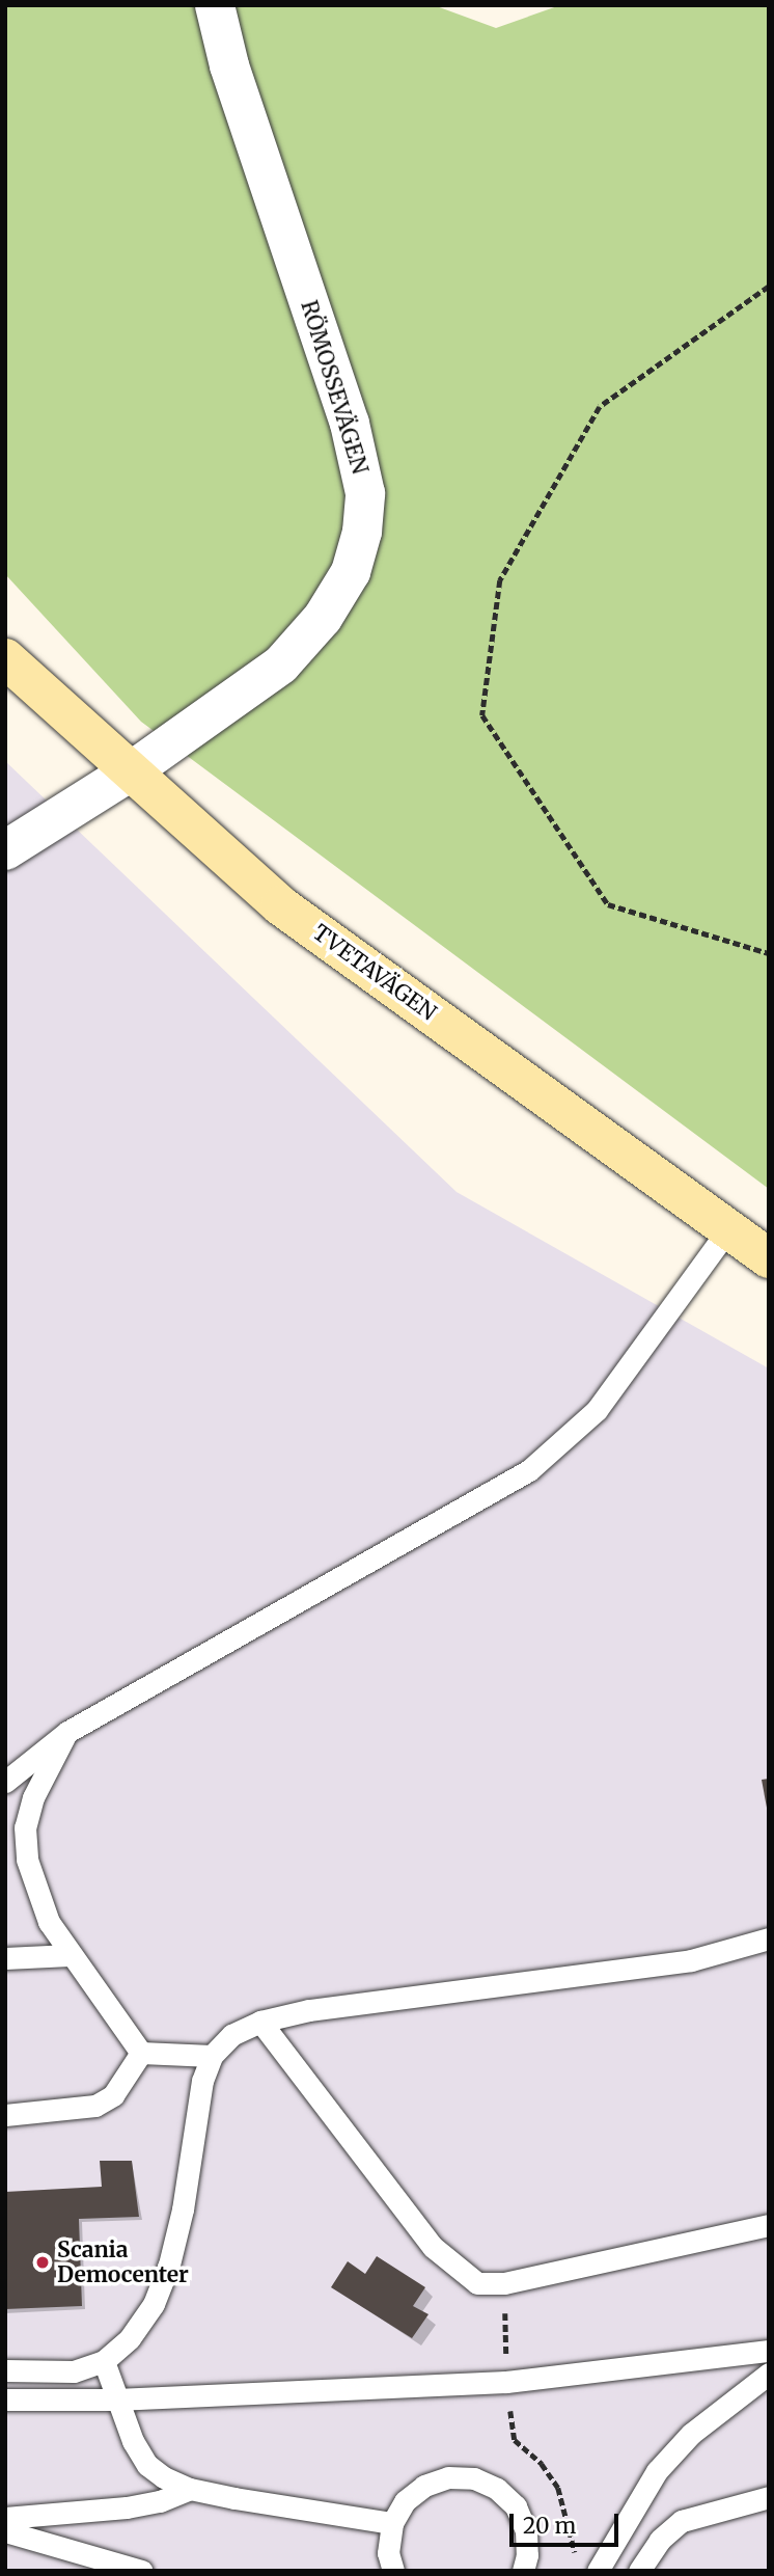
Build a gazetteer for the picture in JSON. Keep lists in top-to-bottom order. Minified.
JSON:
{"streets":{"main road":["TVETAVÄGEN"],"street":["RÖMOSSEVÄGEN"]},"crossings":[["RÖMOSSEVÄGEN","TVETAVÄGEN"]],"places":["Scania Democenter"],"scale_bar":"20 m"}
